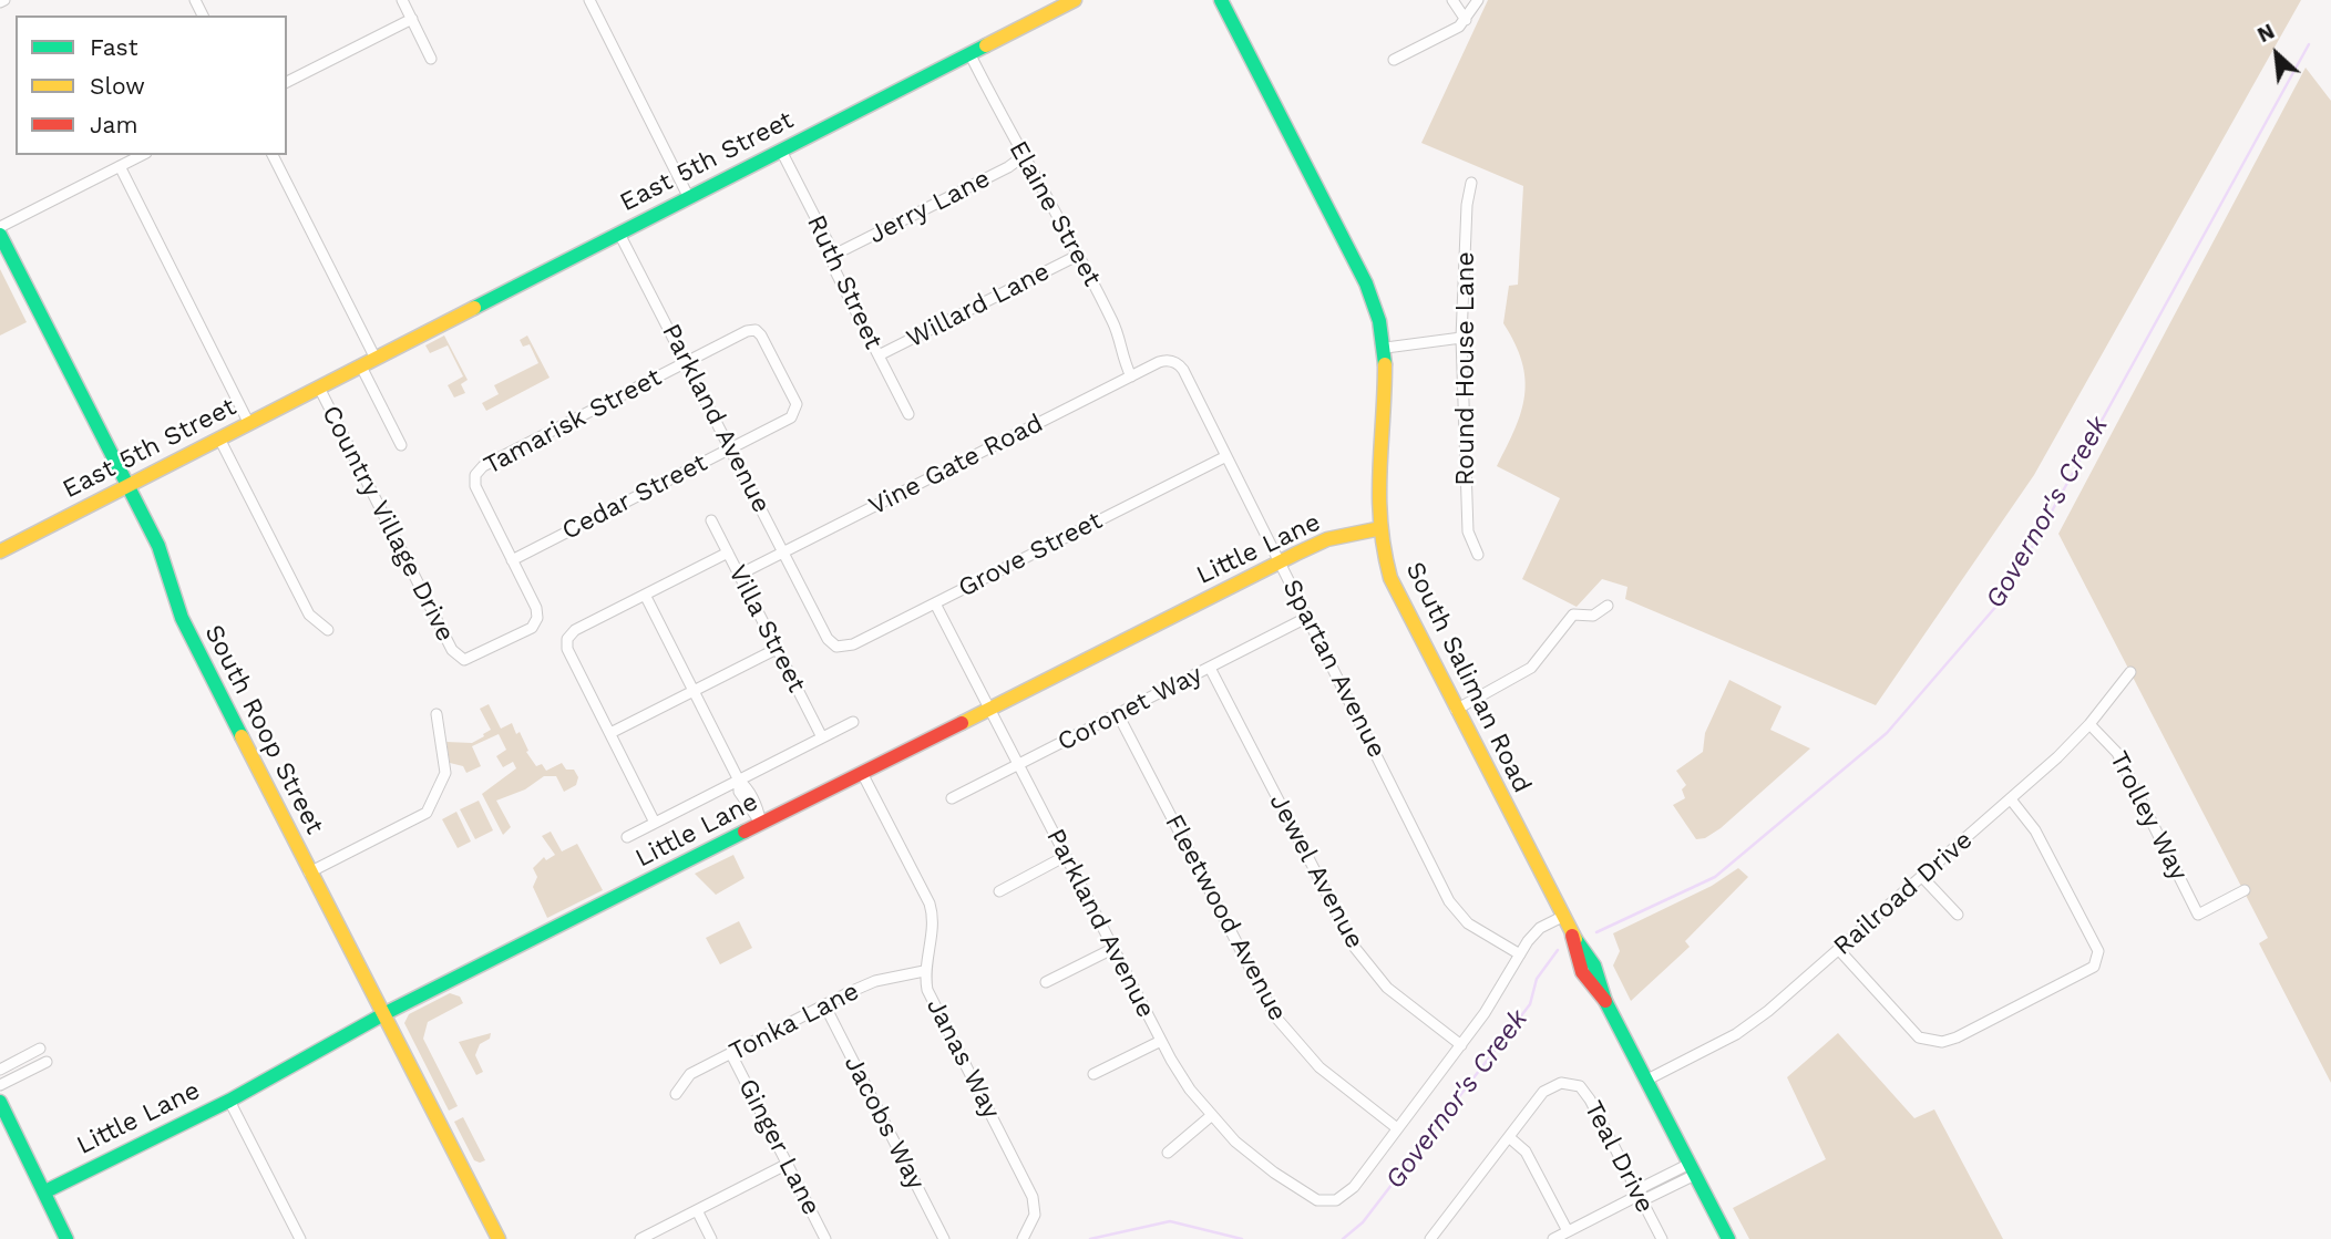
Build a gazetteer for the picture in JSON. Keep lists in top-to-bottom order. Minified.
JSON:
{"streets":{"main road":["East 5th Street","Little Lane","South Saliman Road","South Roop Street"],"street":["Jerry Lane","Elaine Street","Ruth Street","Willard Lane","Round House Lane","Parkland Avenue","Tamarisk Street","Vine Gate Road","Cedar Street","Country Village Drive","Grove Street","Villa Street","Spartan Avenue","Coronet Way","Trolley Way","Jewel Avenue","Railroad Drive","Fleetwood Avenue","Tonka Lane","Janas Way","Jacobs Way","Ginger Lane","Teal Drive"]},"crossings":[["East 5th Street","Elaine Street"],["East 5th Street","Ruth Street"],["East 5th Street","Parkland Avenue"],["East 5th Street","Country Village Drive"],["East 5th Street","South Roop Street"],["Jerry Lane","Elaine Street"],["Jerry Lane","Ruth Street"],["Elaine Street","Willard Lane"],["Elaine Street","Vine Gate Road"],["Ruth Street","Willard Lane"],["Parkland Avenue","Tamarisk Street"],["Parkland Avenue","Vine Gate Road"],["Parkland Avenue","Cedar Street"],["Parkland Avenue","Little Lane"],["Parkland Avenue","Grove Street"],["Parkland Avenue","Coronet Way"],["Parkland Avenue","Fleetwood Avenue"],["Tamarisk Street","Cedar Street"],["Tamarisk Street","Country Village Drive"],["Vine Gate Road","Villa Street"],["Vine Gate Road","Spartan Avenue"],["Cedar Street","Country Village Drive"],["Little Lane","Spartan Avenue"],["Little Lane","South Saliman Road"],["Little Lane","South Roop Street"],["Little Lane","Janas Way"],["Grove Street","Spartan Avenue"],["Spartan Avenue","Coronet Way"],["South Saliman Road","Railroad Drive"],["Coronet Way","Jewel Avenue"],["Coronet Way","Fleetwood Avenue"],["Trolley Way","Railroad Drive"],["Tonka Lane","Janas Way"],["Tonka Lane","Jacobs Way"],["Tonka Lane","Ginger Lane"]],"water":["Governor's Creek"],"legend":["Fast","Slow","Jam"],"north":"top left"}
